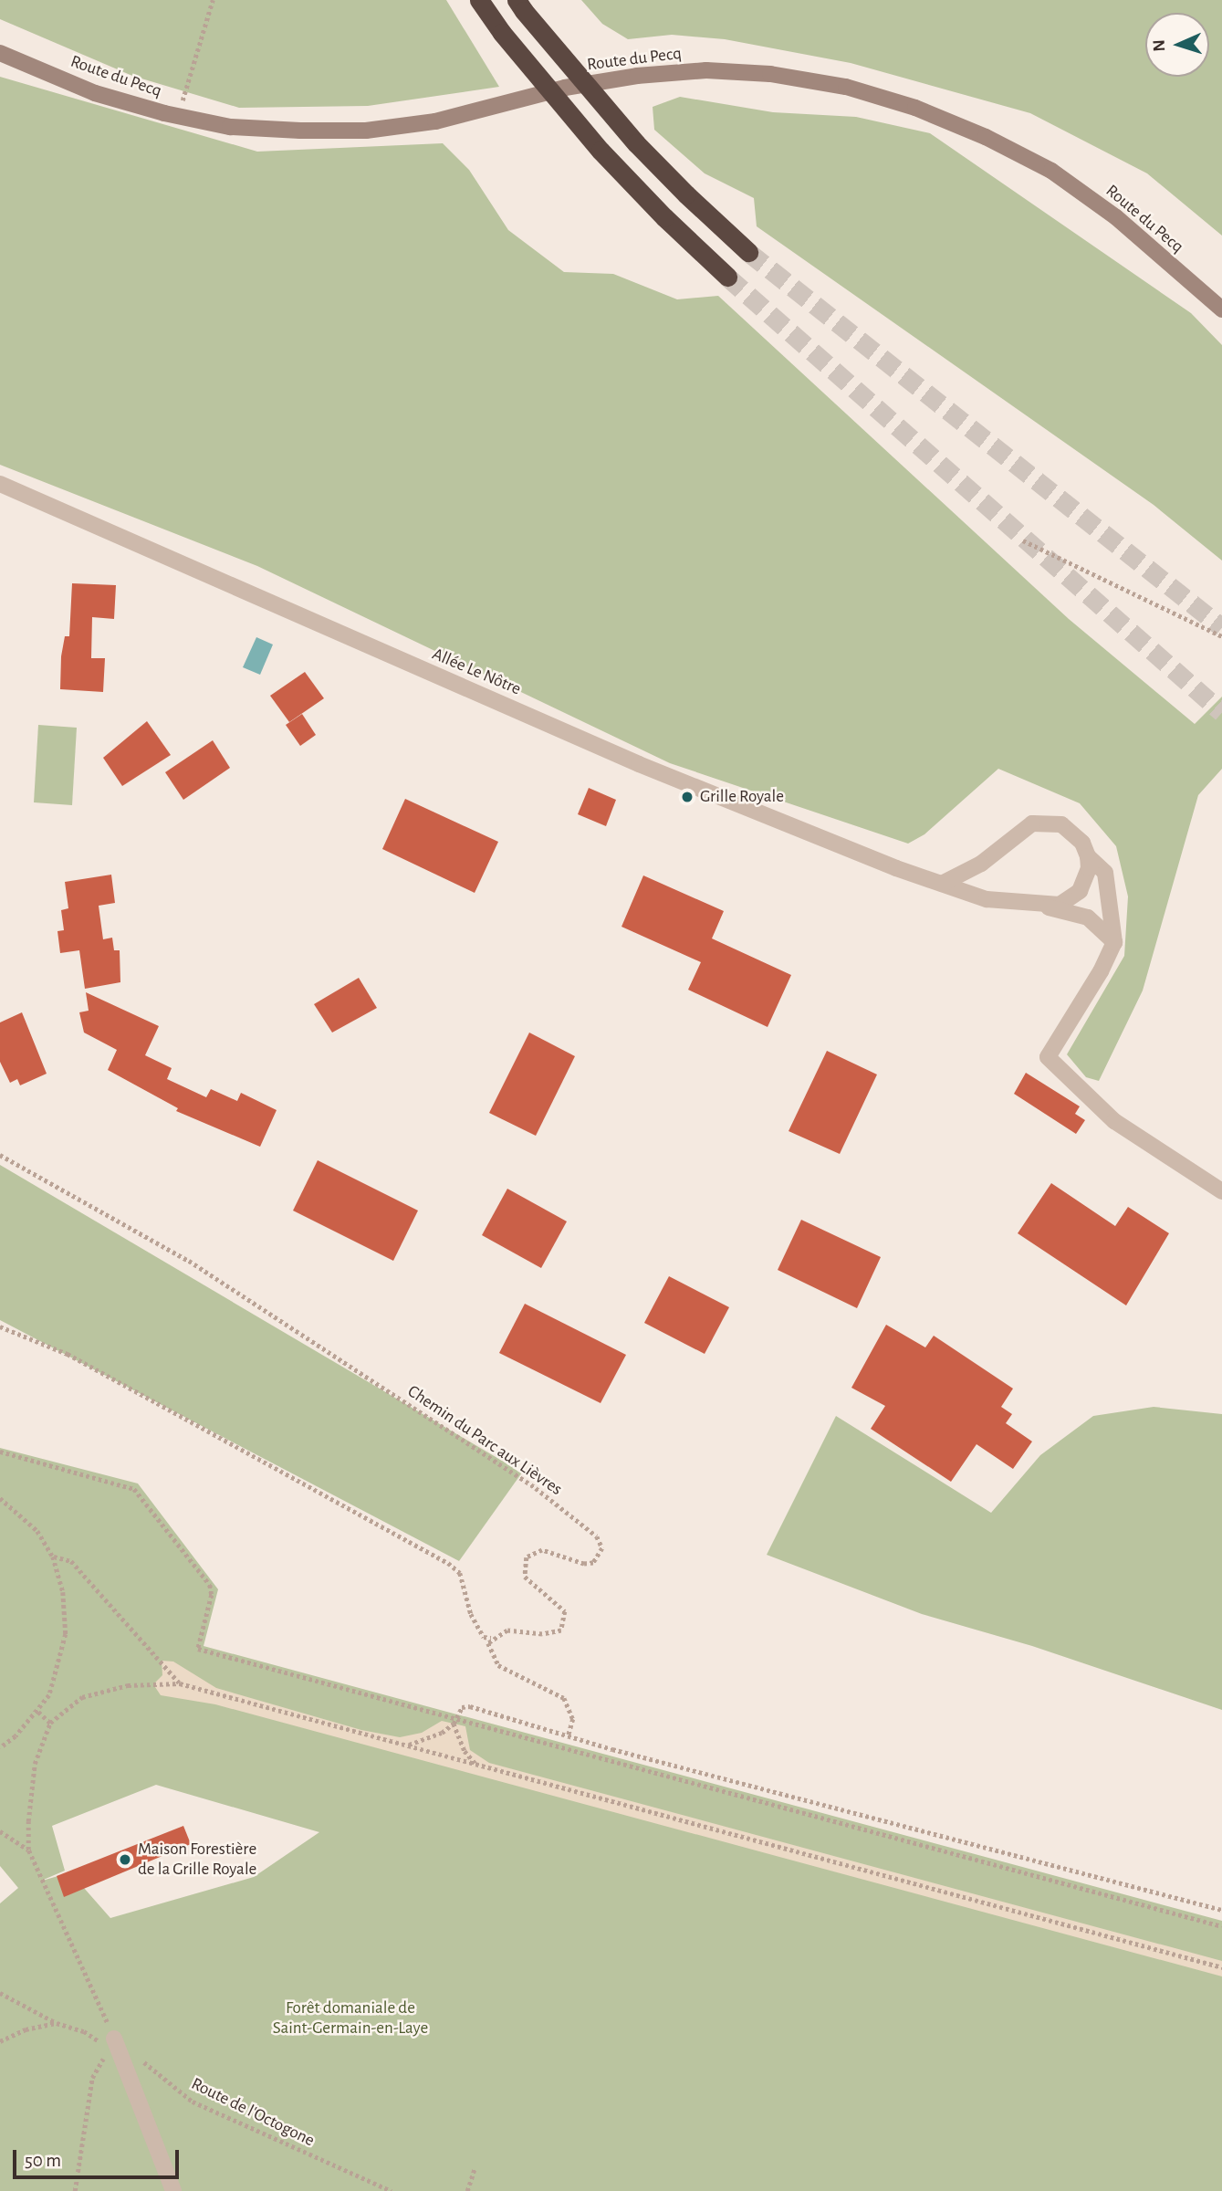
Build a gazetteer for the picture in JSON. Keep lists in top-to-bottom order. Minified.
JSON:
{"streets":{"main road":["Route du Pecq"],"street":["Allée Le Nôtre"],"path":["Chemin du Parc aux Lièvres","Route de l'Octogone"]},"parks":["Forêt domaniale de Saint-Germain-en-Laye"],"places":["Grille Royale","Maison Forestière de la Grille Royale"],"scale_bar":"50 m","north":"left"}
